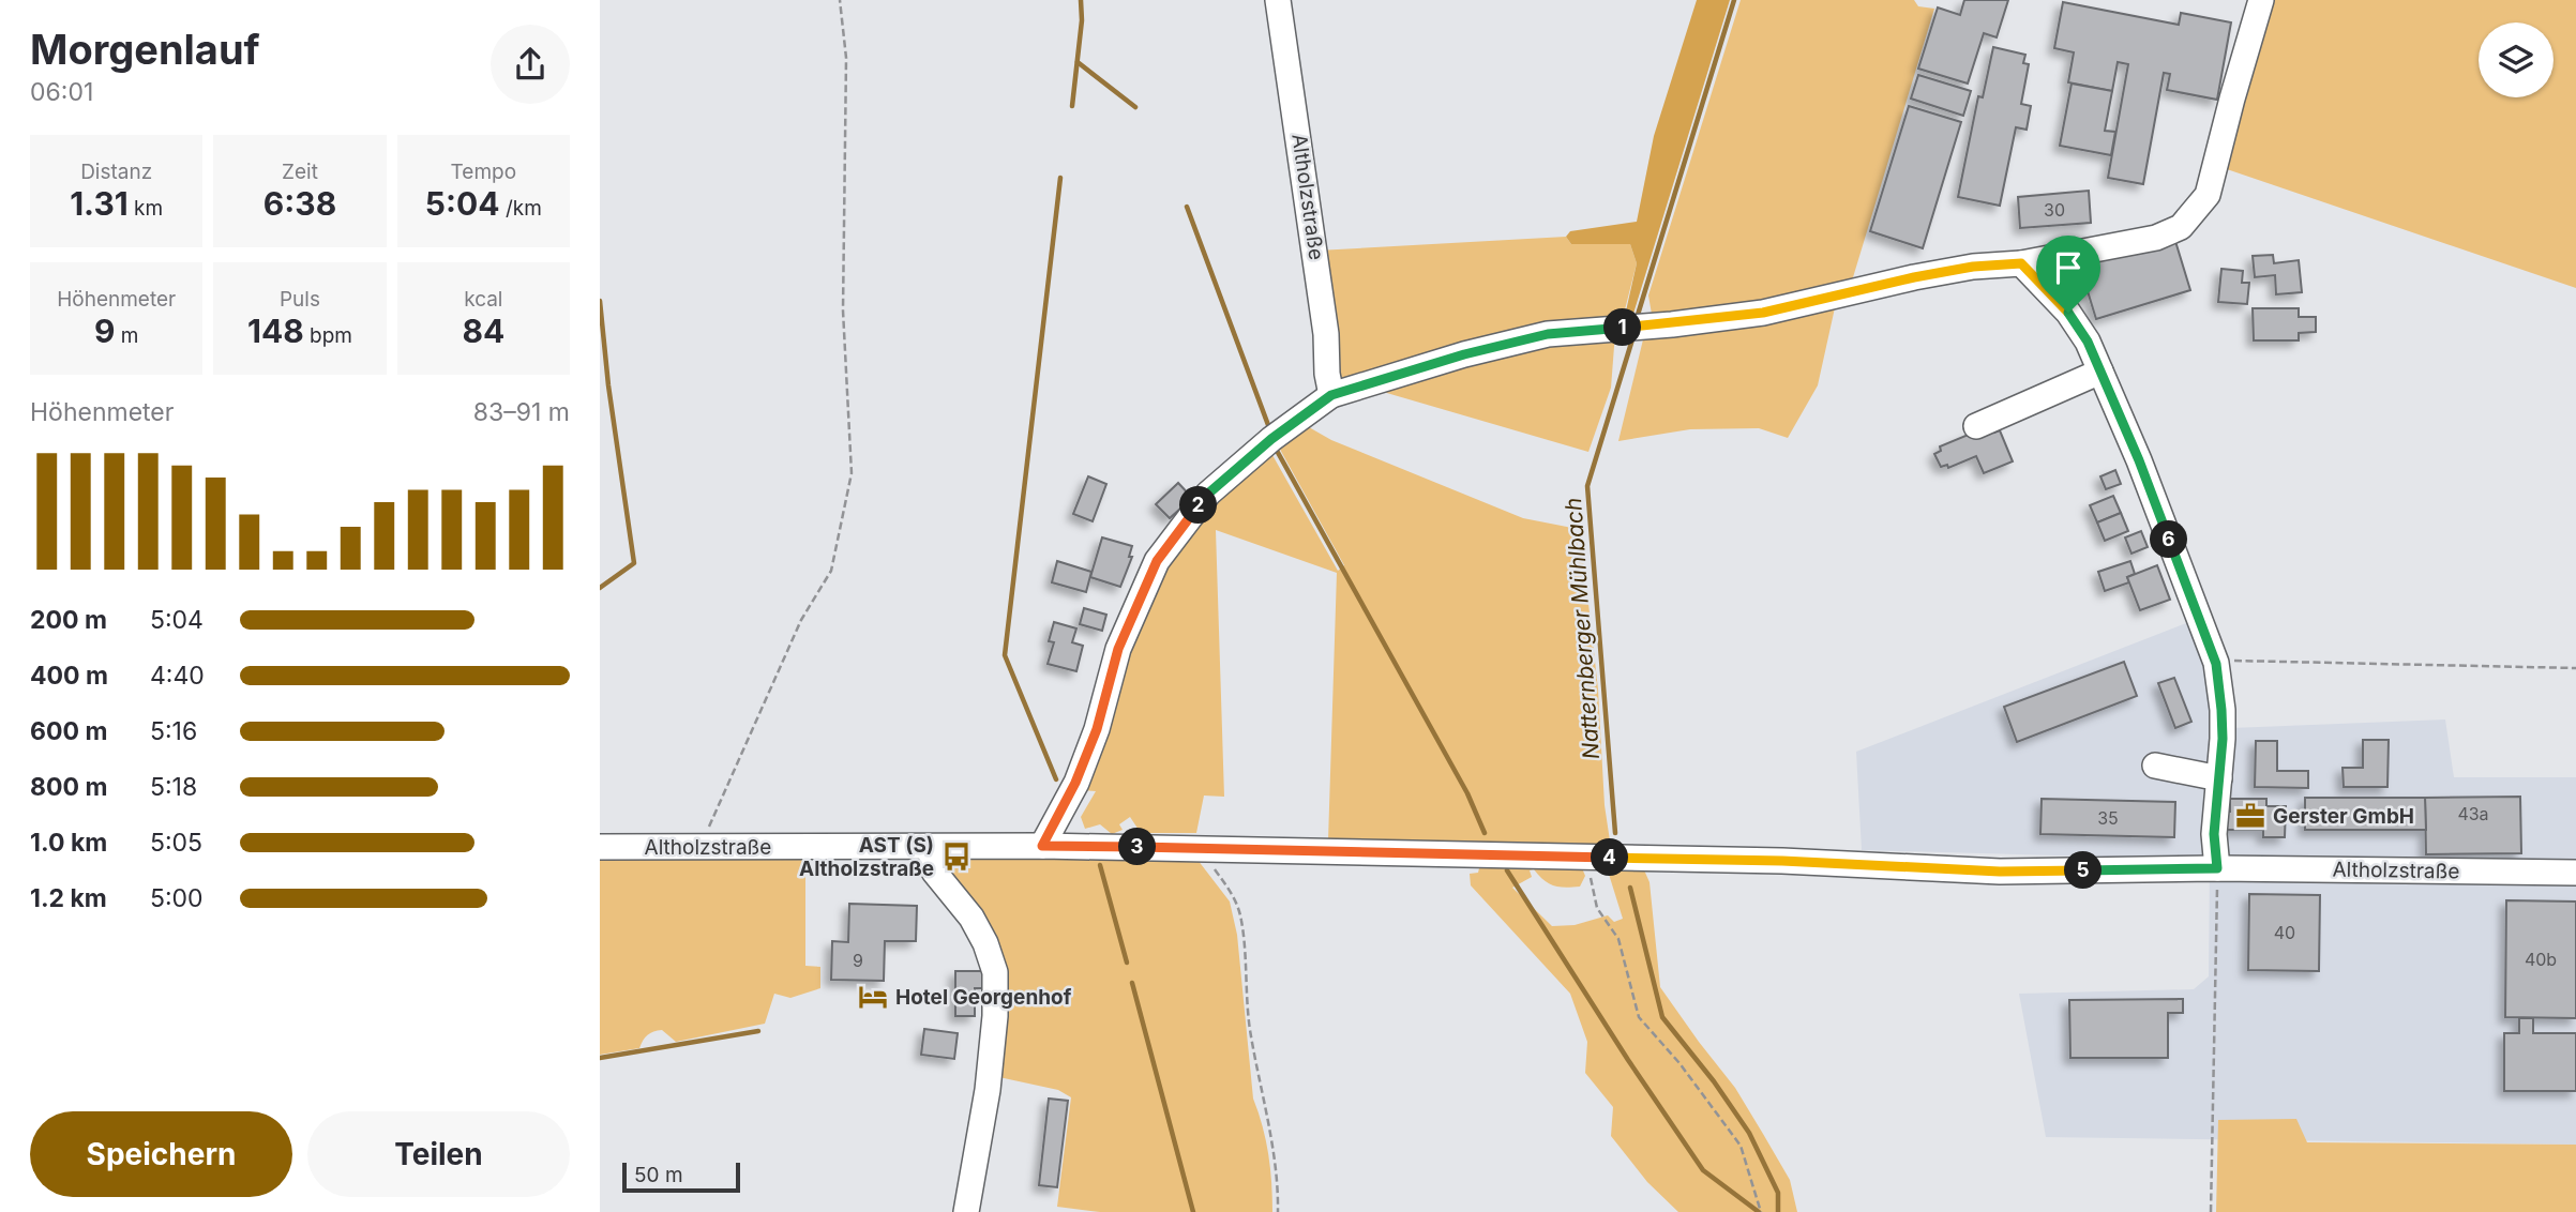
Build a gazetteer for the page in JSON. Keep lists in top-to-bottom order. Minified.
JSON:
{"streets":{"street":["Altholzstraße"]},"water":["Natternberger Mühlbach"],"places":{"office":["Gerster GmbH"],"bus stop":["AST (S) Altholzstraße"],"hotel":["Hotel Georgenhof"]},"house_numbers":["30","43a","35","40","40b","9"],"scale_bar":"50 m","page":{"heading":["Morgenlauf","06:01"],"stats":[["Distanz","1.31 km"],["Zeit","6:38"],["Tempo","5:04 /km"],["Höhenmeter","9 m"],["Puls","148 bpm"],["kcal","84"]],"pins":["1","2","6","3","4","5"],"chart":["Höhenmeter","83–91 m"],"list":[{"name":"200 m","note":"5:04"},{"name":"400 m","note":"4:40"},{"name":"600 m","note":"5:16"},{"name":"800 m","note":"5:18"},{"name":"1.0 km","note":"5:05"},{"name":"1.2 km","note":"5:00"}],"buttons":["Speichern","Teilen"],"scale":"50 m"}}
